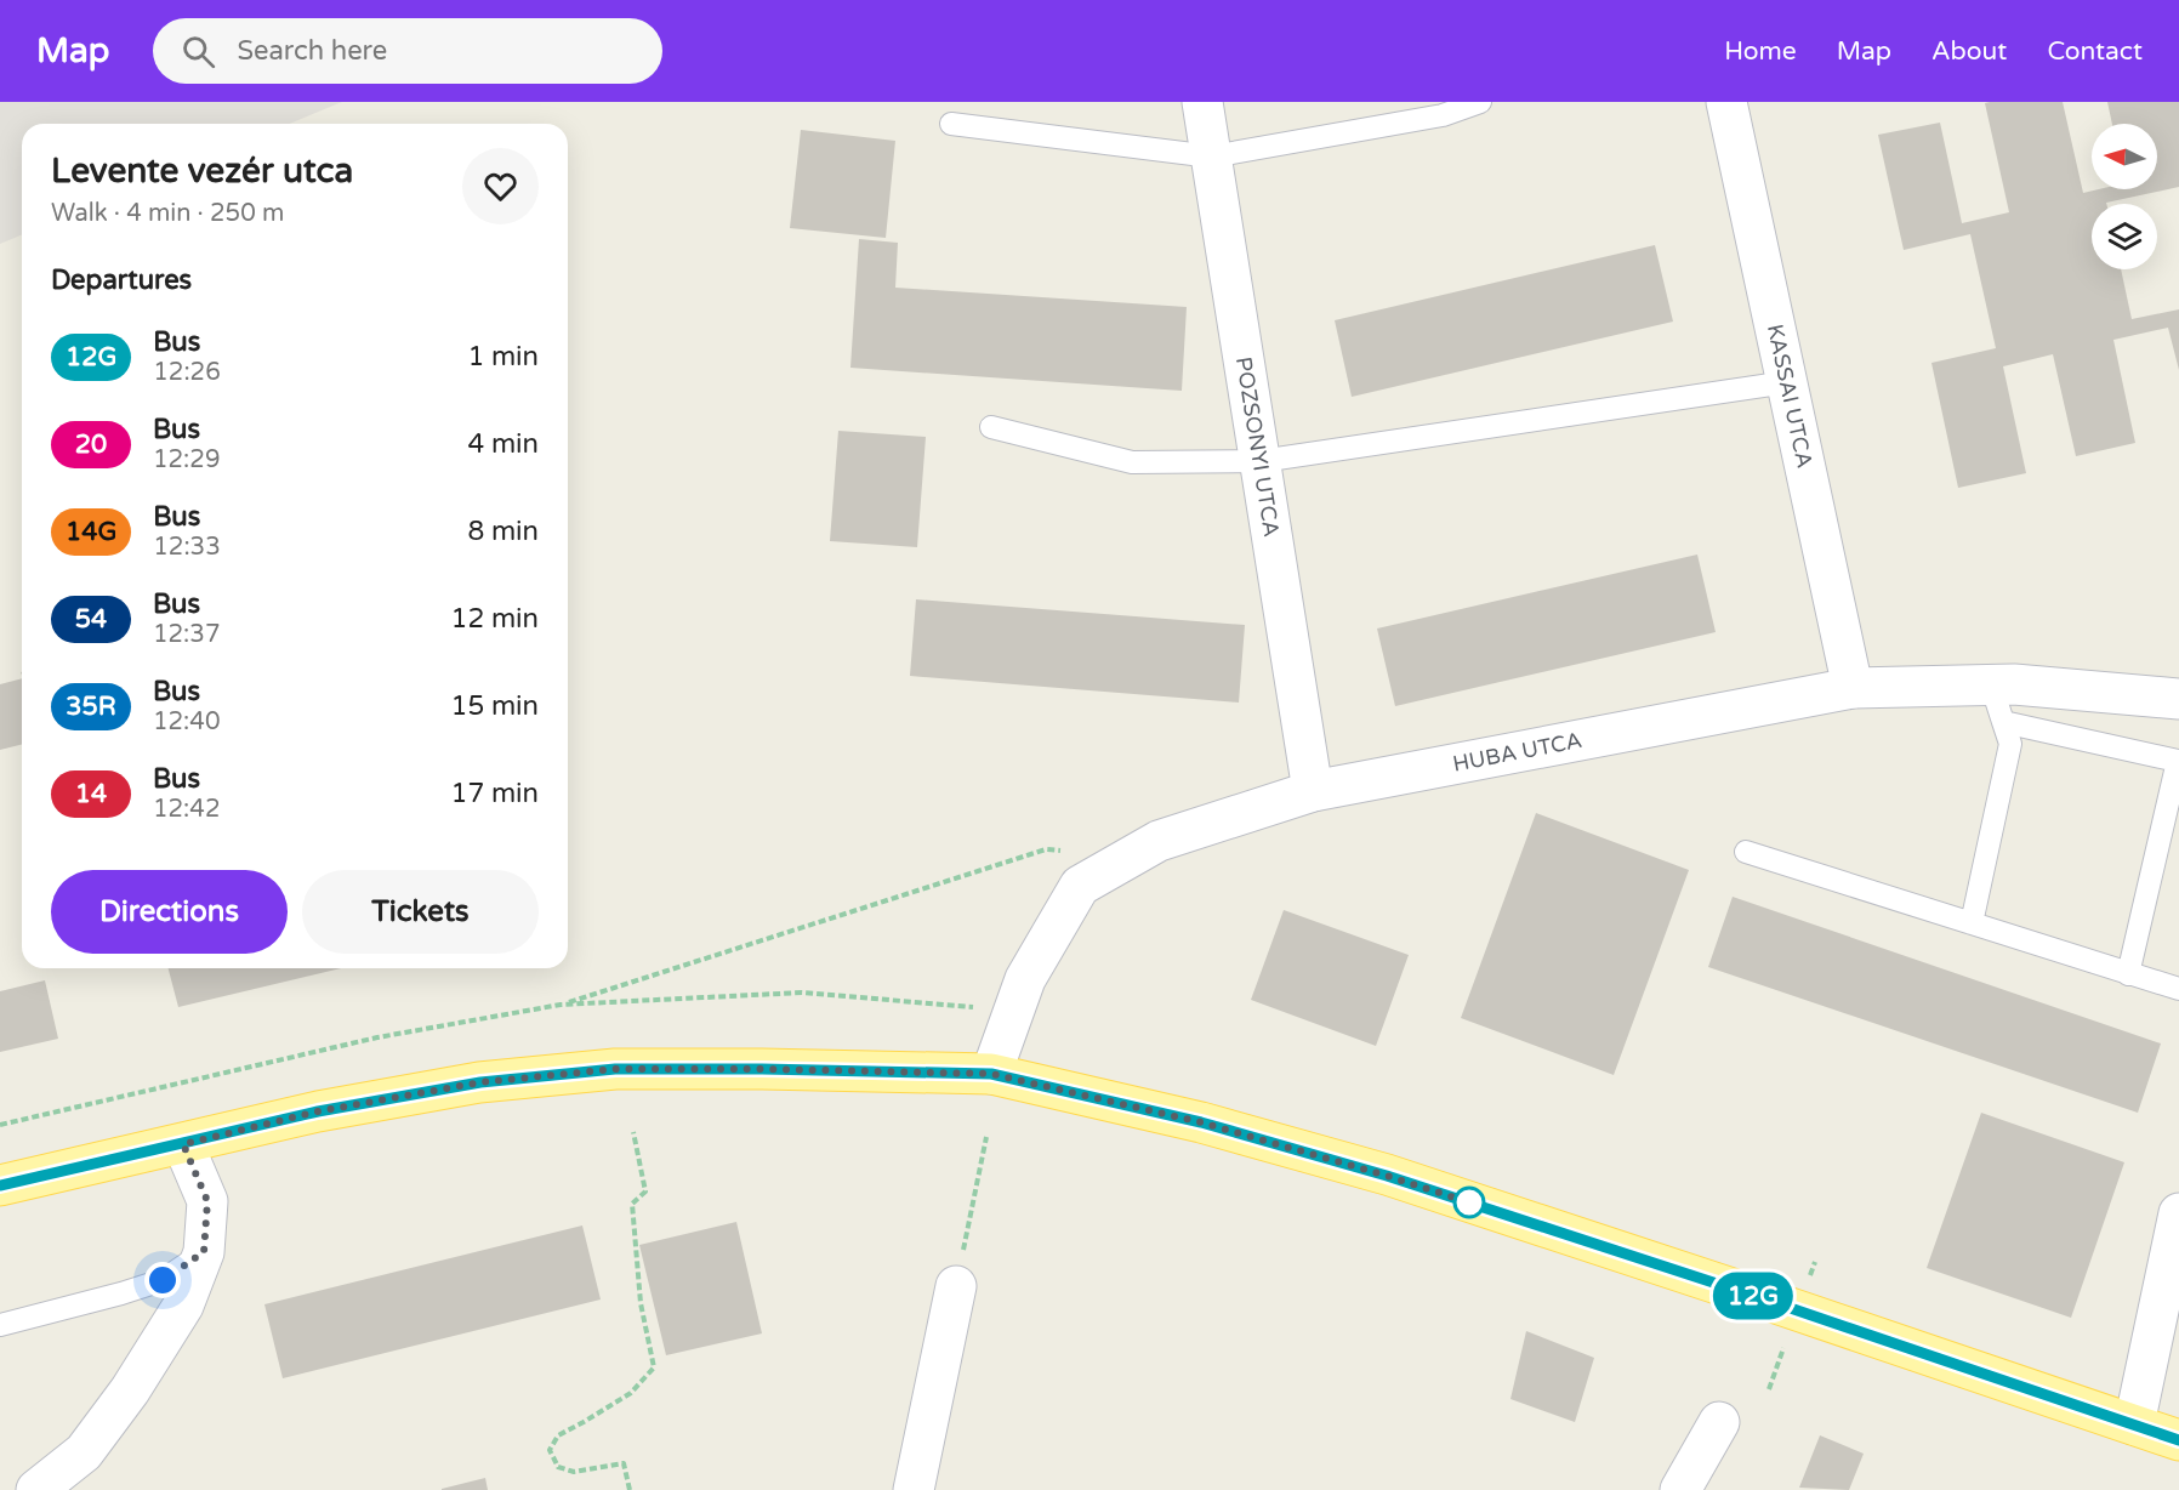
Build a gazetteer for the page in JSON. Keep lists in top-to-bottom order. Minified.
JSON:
{"streets":{"street":["KASSAI UTCA","POZSONYI UTCA","HUBA UTCA"]},"crossings":[["KASSAI UTCA","HUBA UTCA"],["POZSONYI UTCA","HUBA UTCA"]],"lines":["bus line 12G"],"north":"left","page":{"header":"Map","search":"Search here","nav":["Home","Map","About","Contact"],"on_map":"12G","heading":[["Levente vezér utca","Walk · 4 min · 250 m"],"Departures"],"list":[{"mark":"12G","name":"Bus","note":"12:26","value":"1 min"},{"mark":"20","name":"Bus","note":"12:29","value":"4 min"},{"mark":"14G","name":"Bus","note":"12:33","value":"8 min"},{"mark":"54","name":"Bus","note":"12:37","value":"12 min"},{"mark":"35R","name":"Bus","note":"12:40","value":"15 min"},{"mark":"14","name":"Bus","note":"12:42","value":"17 min"}],"buttons":["Directions","Tickets"]}}
